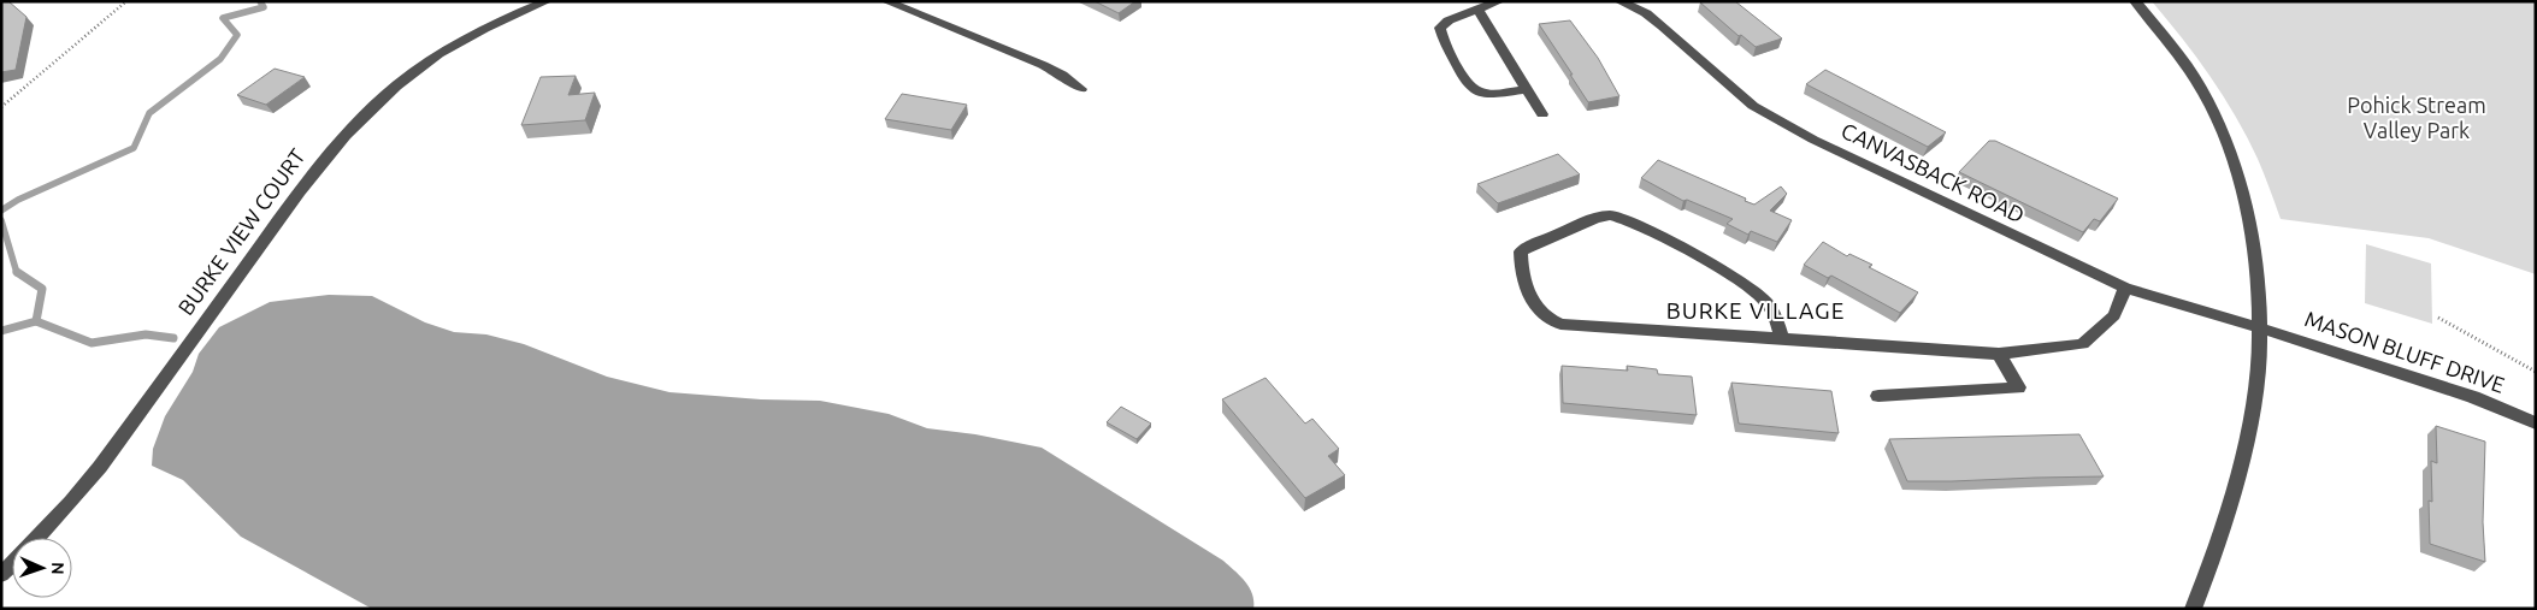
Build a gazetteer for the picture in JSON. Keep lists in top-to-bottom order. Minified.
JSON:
{"streets":{"street":["CANVASBACK ROAD","BURKE VIEW COURT","MASON BLUFF DRIVE"]},"crossings":[["CANVASBACK ROAD","MASON BLUFF DRIVE"]],"districts":["BURKE VILLAGE"],"parks":["Pohick Stream Valley Park"],"north":"right"}
